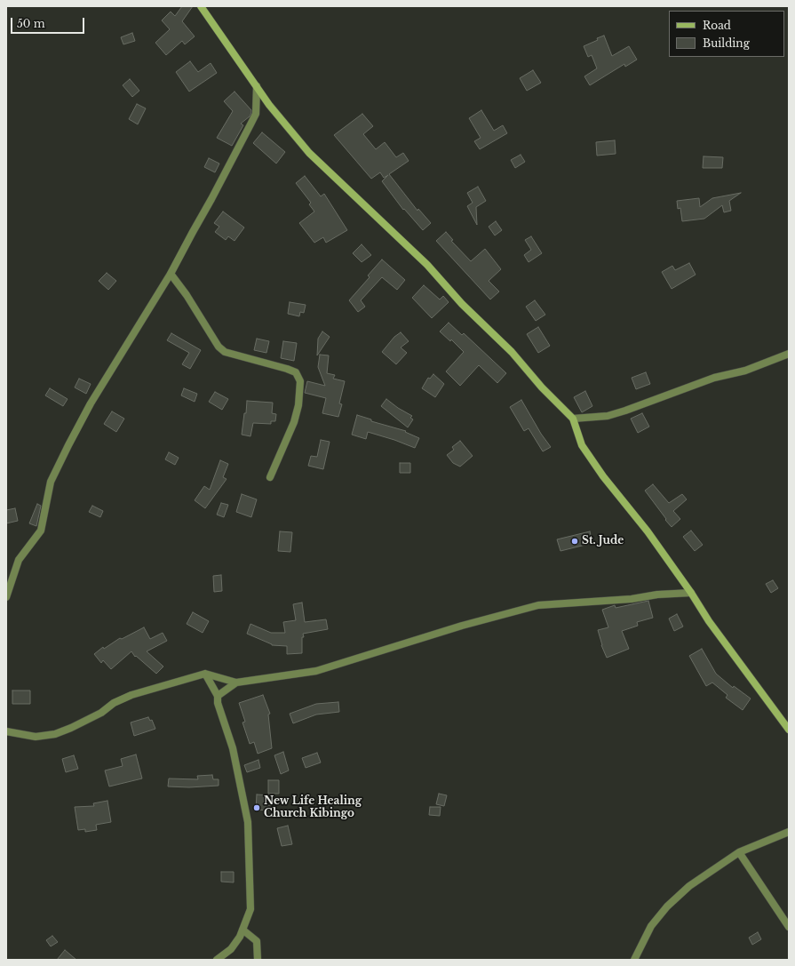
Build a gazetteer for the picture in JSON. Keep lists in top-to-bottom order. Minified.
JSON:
{"places":["St. Jude","New Life Healing Church Kibingo"],"legend":["Road","Building"],"scale_bar":"50 m"}
